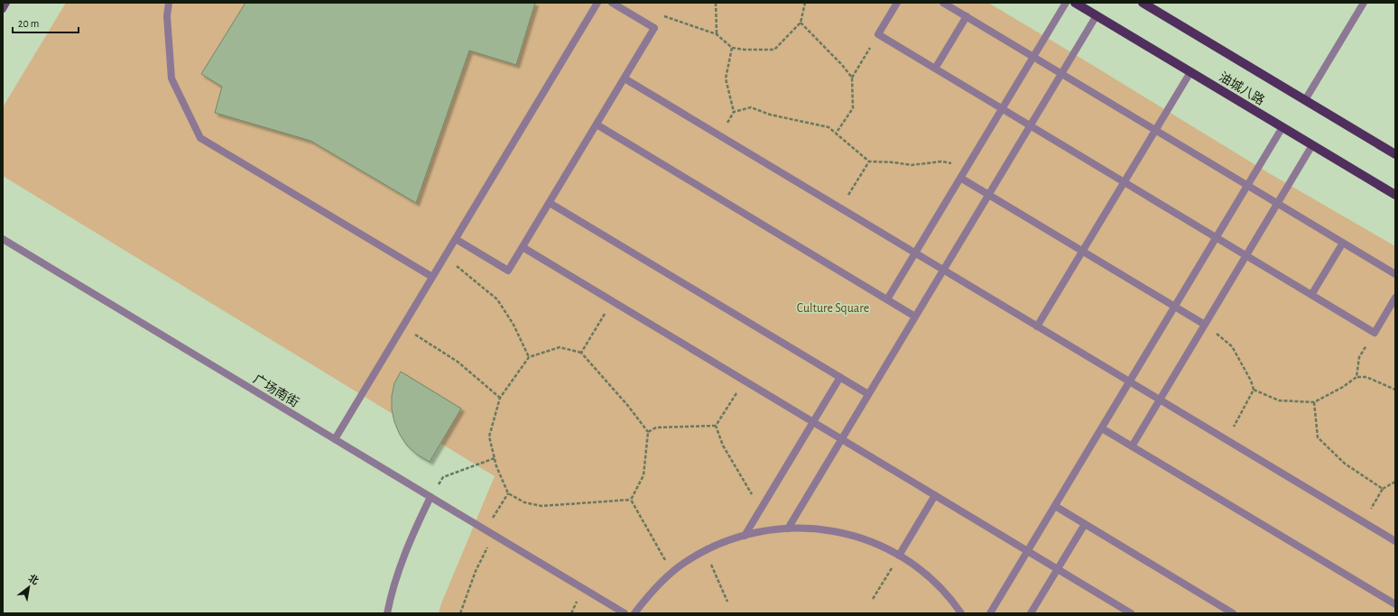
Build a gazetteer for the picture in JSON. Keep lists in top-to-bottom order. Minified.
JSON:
{"streets":{"main road":["油城八路"],"street":["广场南街"]},"parks":["Culture Square"],"scale_bar":"20 m","north":"top right"}
